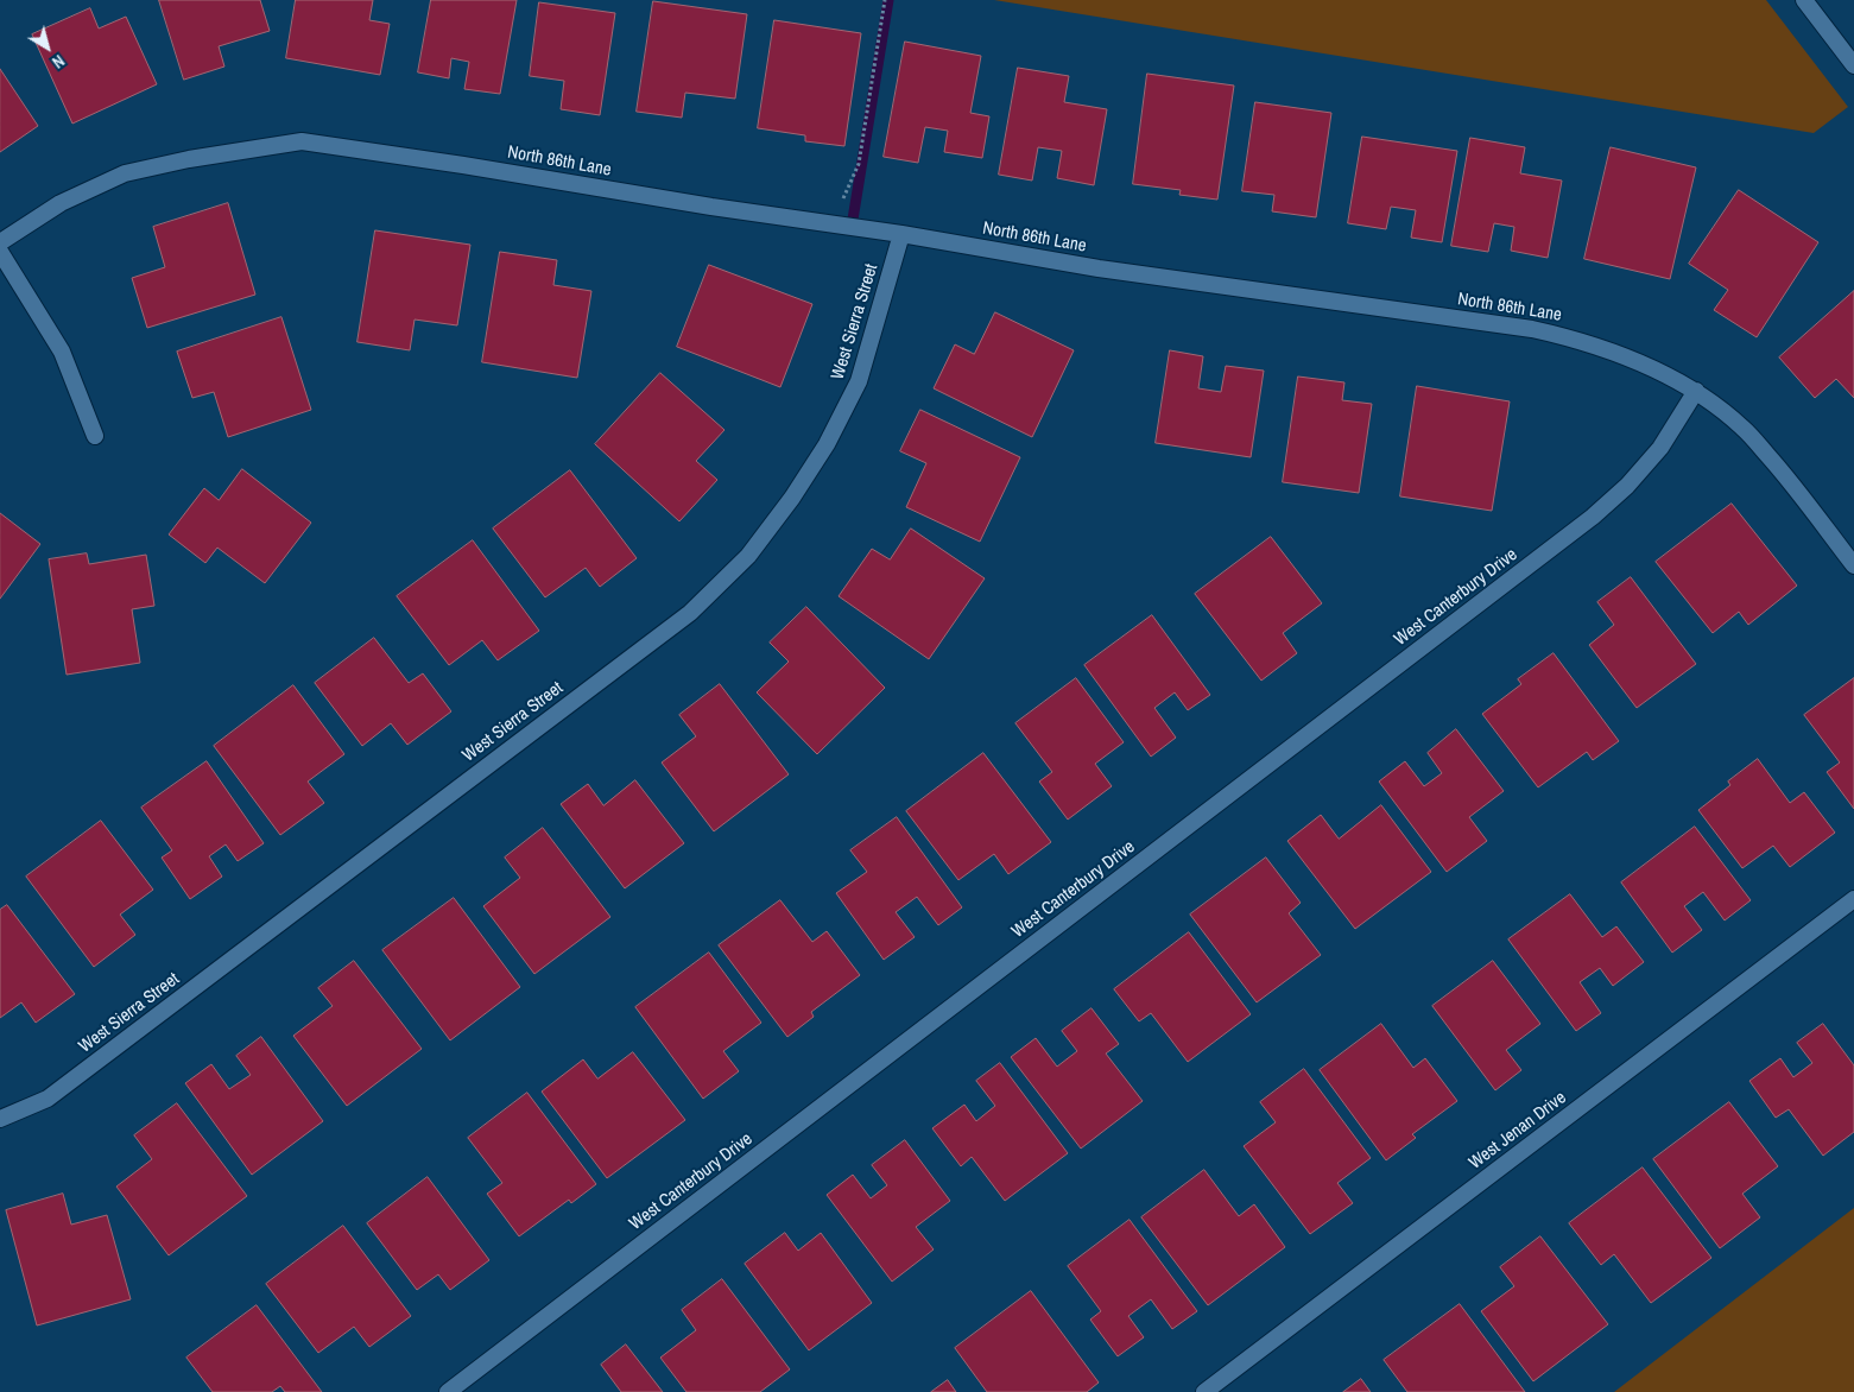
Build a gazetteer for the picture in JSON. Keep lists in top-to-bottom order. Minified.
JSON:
{"streets":{"street":["North 86th Lane","West Sierra Street","West Canterbury Drive","West Jenan Drive"]},"crossings":[["North 86th Lane","West Sierra Street"],["North 86th Lane","West Canterbury Drive"]],"north":"bottom right"}
